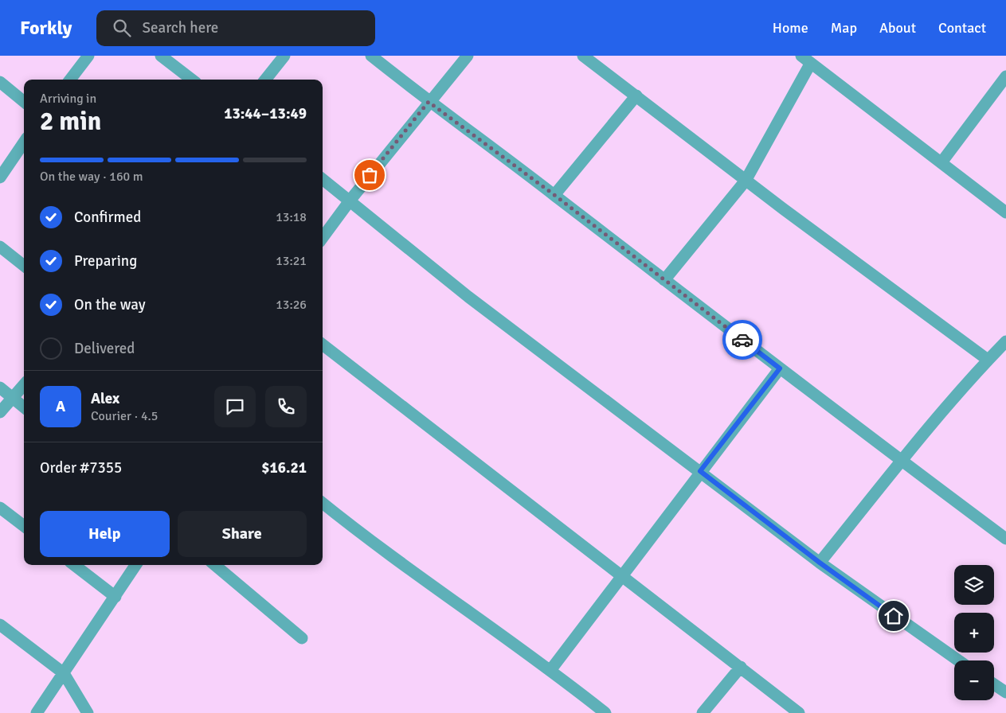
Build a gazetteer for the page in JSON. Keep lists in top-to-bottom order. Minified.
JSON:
{"page":{"header":"Forkly","search":"Search here","nav":["Home","Map","About","Contact"],"heading":["2 min","Arriving in","13:44–13:49"],"panel":["Alex","Courier · 4.5","Order #7355","$16.21"],"bar":"On the way · 160 m","list":[["Confirmed","13:18"],["Preparing","13:21"],["On the way","13:26"],"Delivered"],"round":"A","buttons":["Help","Share"],"map_buttons":["+","−"]}}
